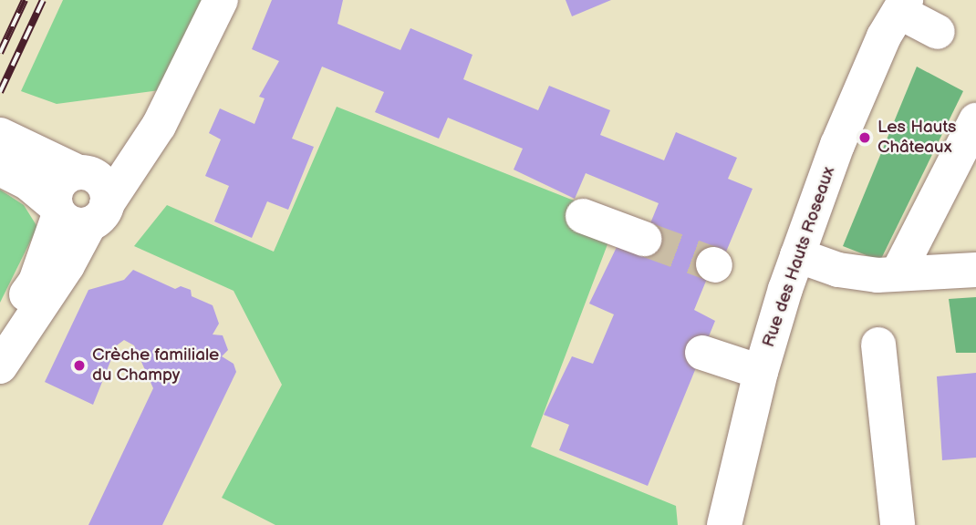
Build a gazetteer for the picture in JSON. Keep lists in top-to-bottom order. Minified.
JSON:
{"streets":{"street":["Rue des Hauts Roseaux"]},"places":["Les Hauts Châteaux","Crèche familiale du Champy"]}
